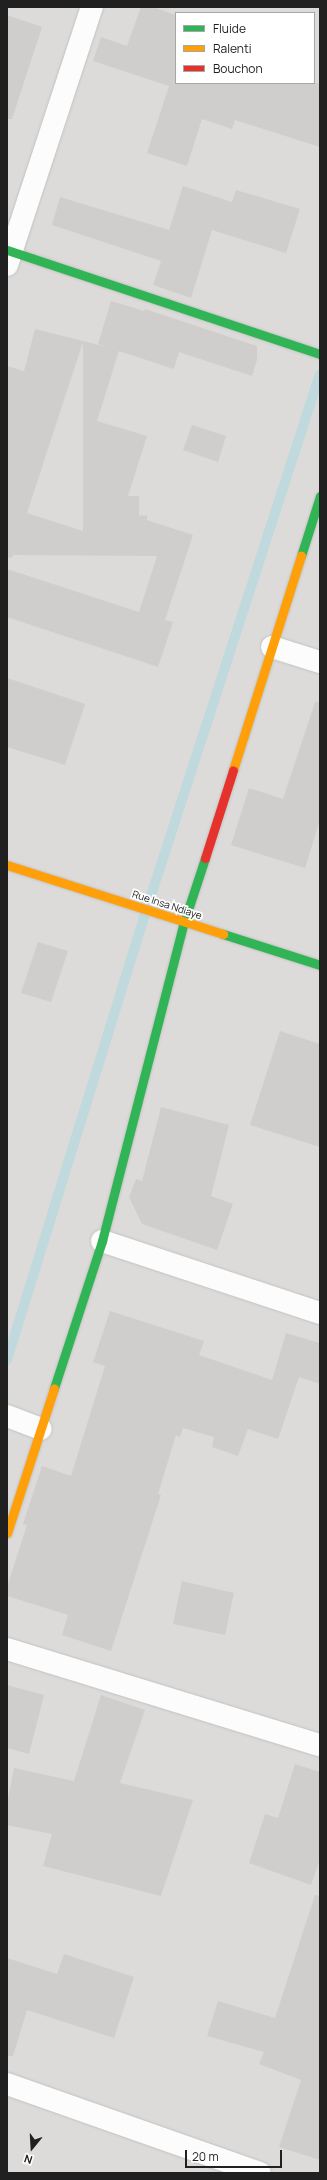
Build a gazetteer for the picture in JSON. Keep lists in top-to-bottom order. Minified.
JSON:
{"streets":{"street":["Rue Insa Ndiaye"]},"legend":["Fluide","Ralenti","Bouchon"],"scale_bar":"20 m","north":"bottom"}
